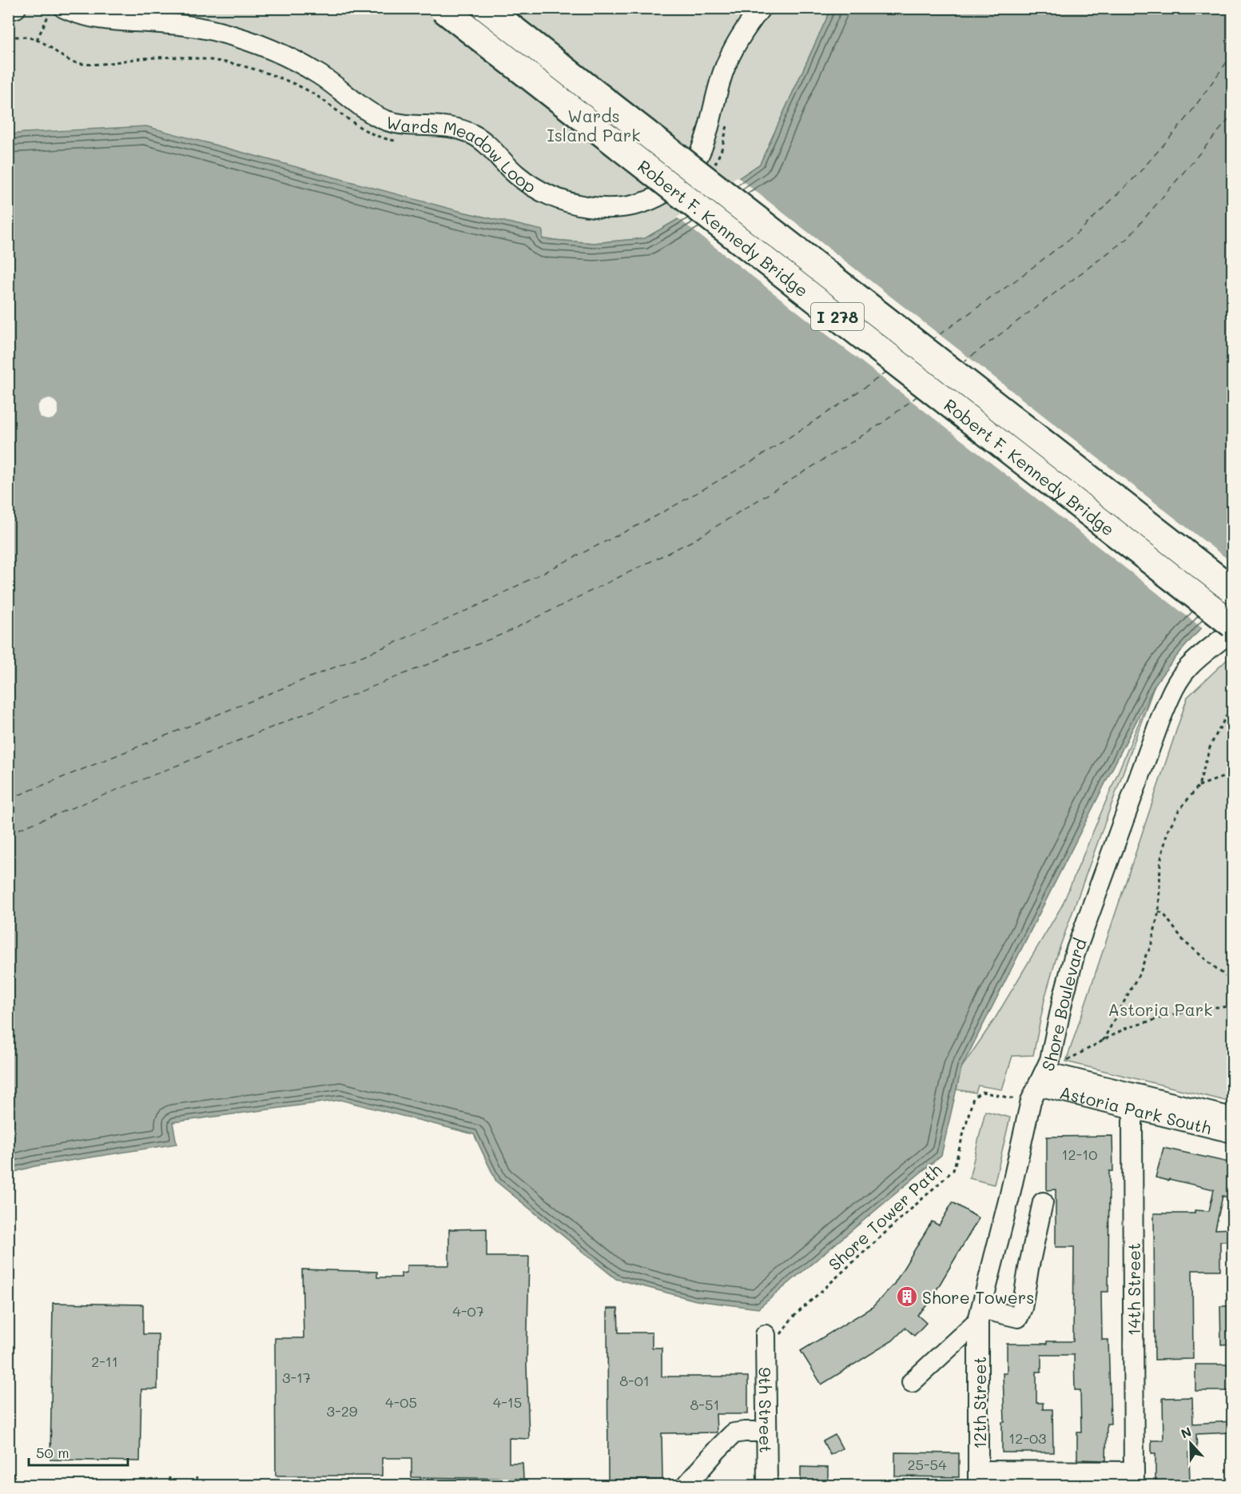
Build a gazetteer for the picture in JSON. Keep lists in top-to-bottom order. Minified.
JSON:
{"streets":{"highway":["Robert F. Kennedy Bridge","I 278"],"street":["Wards Meadow Loop","Shore Boulevard","Astoria Park South","14th Street","12th Street","9th Street"],"path":["Shore Tower Path"]},"crossings":[["Shore Boulevard","Astoria Park South"],["Shore Boulevard","12th Street"],["Astoria Park South","14th Street"],["Shore Tower Path","9th Street"]],"parks":["Wards Island Park","Astoria Park"],"places":{"building":["Shore Towers"]},"house_numbers":["12-10","4-07","2-11","3-17","8-01","4-05","4-15","8-51","3-29","12-03","25-54"],"scale_bar":"50 m","north":"top"}
